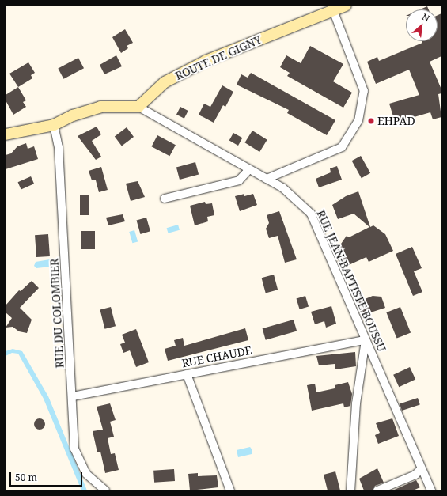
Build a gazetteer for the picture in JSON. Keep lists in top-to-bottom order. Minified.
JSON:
{"streets":{"street":["ROUTE DE GIGNY","RUE JEAN-BAPTISTE BOUSSU","RUE DU COLOMBIER","RUE CHAUDE"]},"crossings":[["ROUTE DE GIGNY","RUE JEAN-BAPTISTE BOUSSU"],["RUE JEAN-BAPTISTE BOUSSU","RUE CHAUDE"],["RUE DU COLOMBIER","RUE CHAUDE"]],"places":["EHPAD"],"scale_bar":"50 m","north":"top right"}
